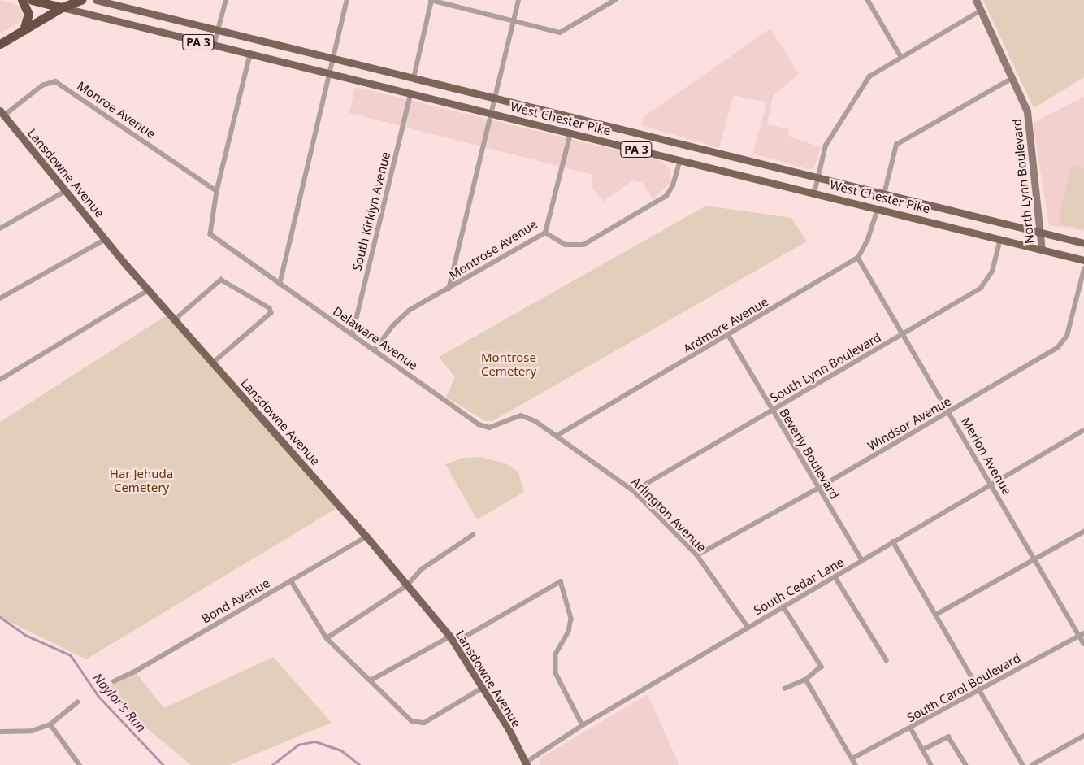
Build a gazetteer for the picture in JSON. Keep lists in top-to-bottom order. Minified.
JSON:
{"streets":{"highway":["PA 3","West Chester Pike"],"main road":["Lansdowne Avenue"],"street":["Monroe Avenue","North Lynn Boulevard","South Kirklyn Avenue","Montrose Avenue","Ardmore Avenue","Delaware Avenue","South Lynn Boulevard","Windsor Avenue","Beverly Boulevard","Merion Avenue","Arlington Avenue","South Cedar Lane","Bond Avenue","South Carol Boulevard"]},"crossings":[["Monroe Avenue","Lansdowne Avenue"],["Monroe Avenue","Delaware Avenue"],["West Chester Pike","North Lynn Boulevard"],["West Chester Pike","South Kirklyn Avenue"],["West Chester Pike","Montrose Avenue"],["West Chester Pike","South Lynn Boulevard"],["Lansdowne Avenue","South Cedar Lane"],["Lansdowne Avenue","Bond Avenue"],["South Kirklyn Avenue","Delaware Avenue"],["Montrose Avenue","Delaware Avenue"],["Ardmore Avenue","Beverly Boulevard"],["Ardmore Avenue","Merion Avenue"],["Ardmore Avenue","Arlington Avenue"],["Delaware Avenue","Arlington Avenue"],["South Lynn Boulevard","Beverly Boulevard"],["South Lynn Boulevard","Merion Avenue"],["South Lynn Boulevard","Arlington Avenue"],["Windsor Avenue","Beverly Boulevard"],["Windsor Avenue","Merion Avenue"],["Windsor Avenue","Arlington Avenue"],["Beverly Boulevard","South Cedar Lane"],["Merion Avenue","South Cedar Lane"],["Merion Avenue","South Carol Boulevard"],["Arlington Avenue","South Cedar Lane"]],"water":["Naylor's Run"],"parks":["Montrose Cemetery","Har Jehuda Cemetery"]}
